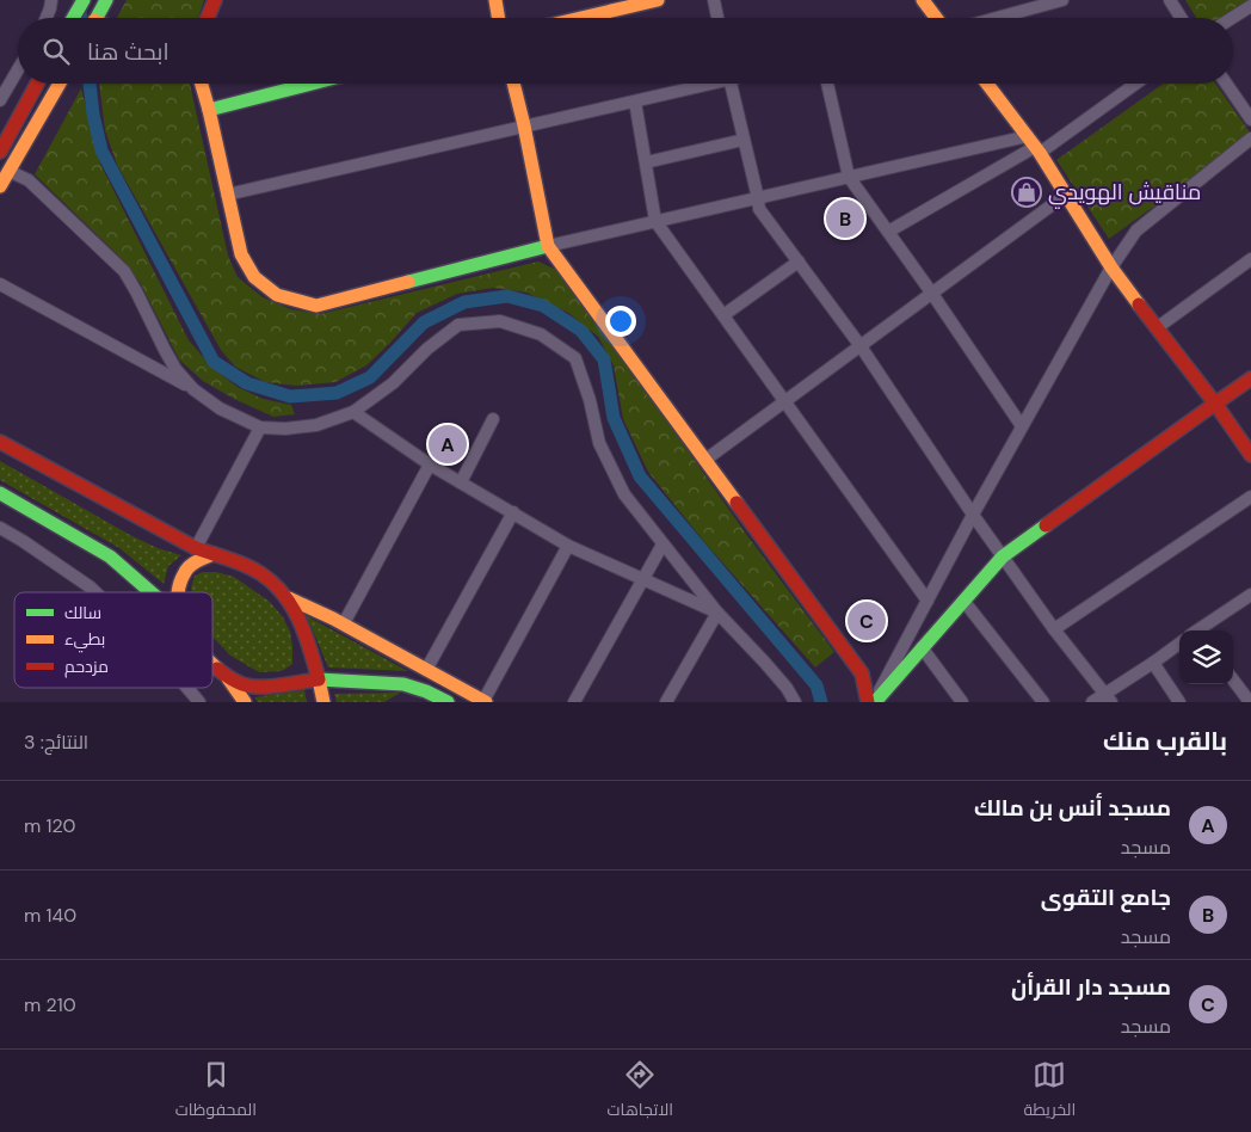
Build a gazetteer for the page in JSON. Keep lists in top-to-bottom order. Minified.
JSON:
{"places":{"shop":["مناقيش الهويدي"]},"legend":["سالك","بطيء","مزدحم"],"page":{"search":"ابحث هنا","pins":["B","A","C"],"heading":["بالقرب منك","النتائج: 3"],"list":[{"mark":"A","name":"مسجد أنس بن مالك","note":"مسجد","value":"120 m"},{"mark":"B","name":"جامع التقوى","note":"مسجد","value":"140 m"},{"mark":"C","name":"مسجد دار القرأن","note":"مسجد","value":"210 m"}],"nav":["الخريطة","الاتجاهات","المحفوظات"]}}
